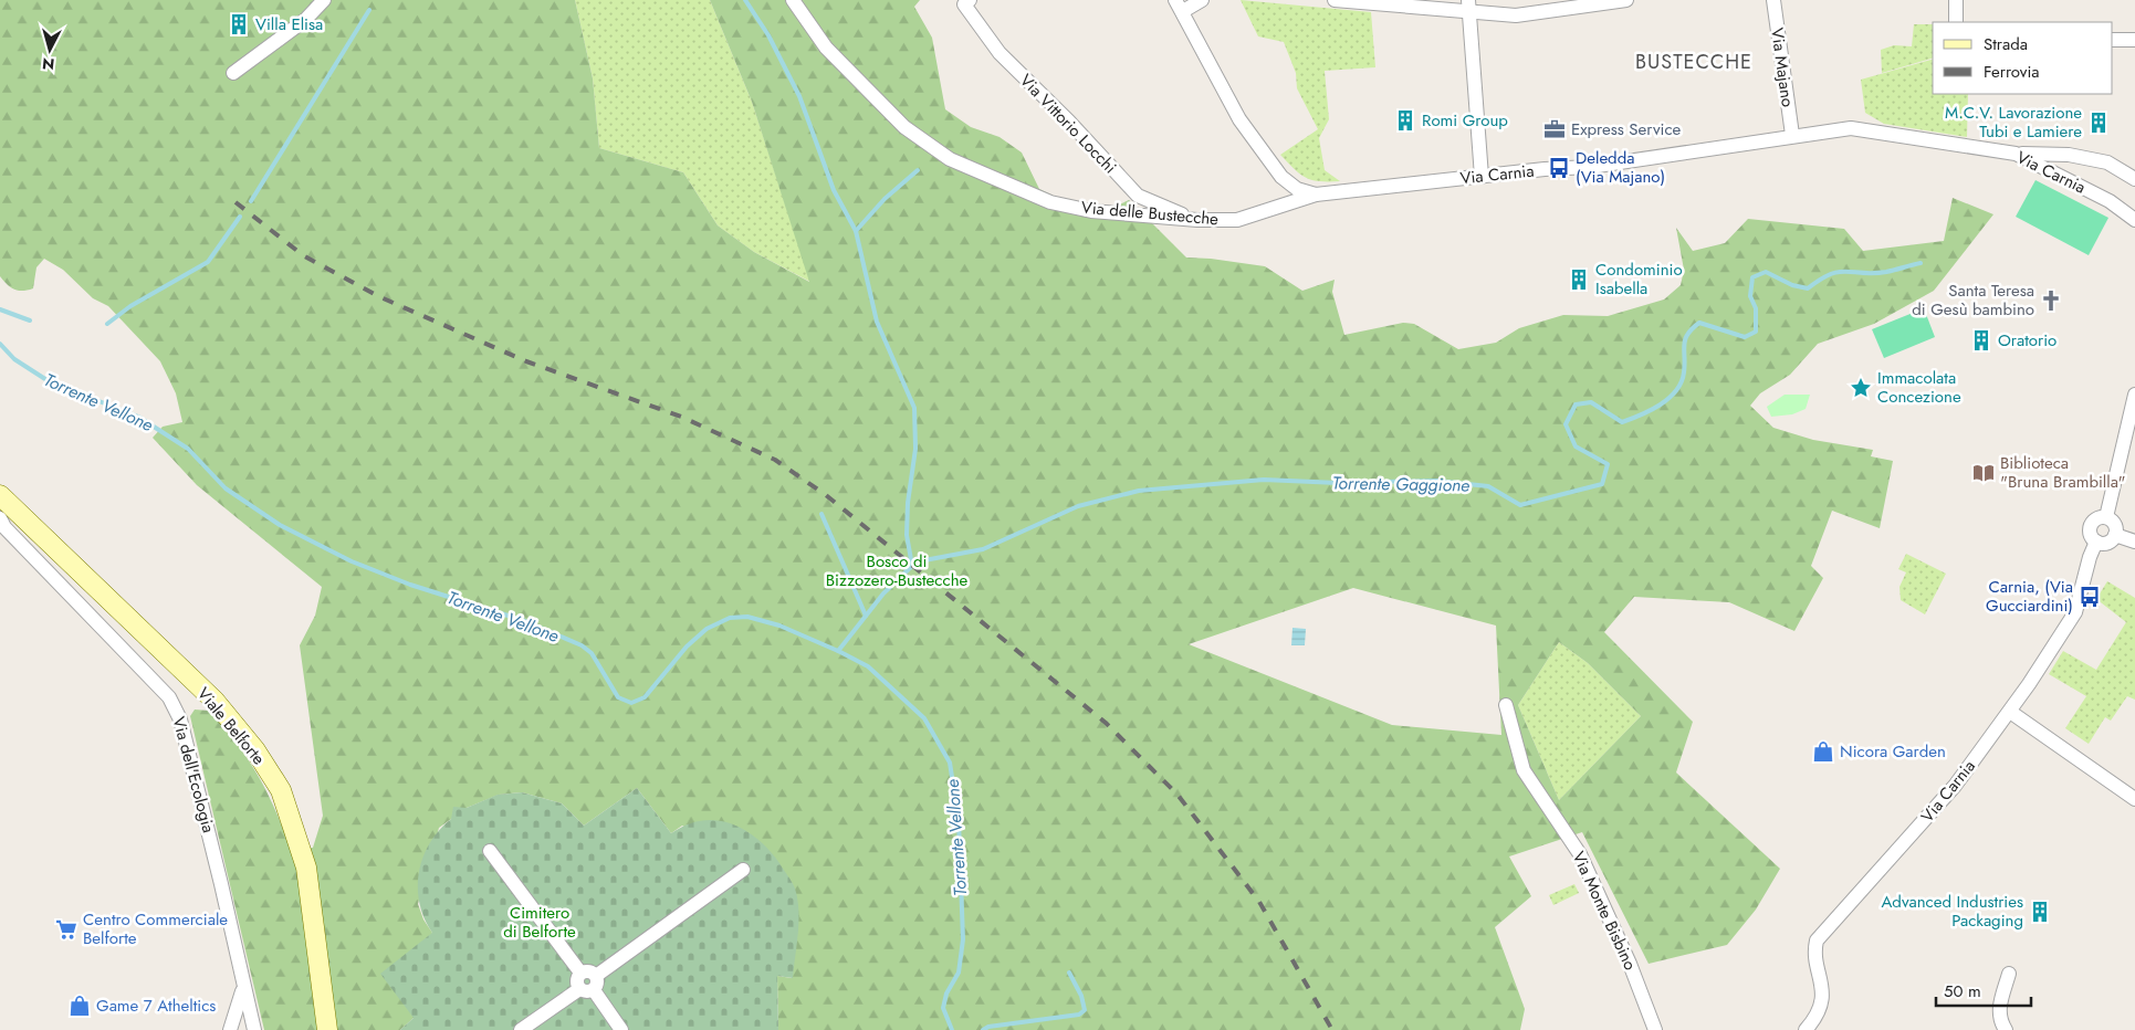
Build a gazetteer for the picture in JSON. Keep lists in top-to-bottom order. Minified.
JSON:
{"streets":{"main road":["Viale Belforte"],"street":["Via Majano","Via Vittorio Locchi","Via Carnia","Via delle Bustecche","Via dell'Ecologia","Via Monte Bisbino"]},"crossings":[["Via Majano","Via Carnia"],["Via Vittorio Locchi","Via delle Bustecche"],["Via Carnia","Via delle Bustecche"]],"districts":["BUSTECCHE"],"water":["Torrente Vellone","Torrente Gaggione"],"parks":["Bosco di Bizzozero-Bustecche","Cimitero di Belforte"],"places":{"building":["Villa Elisa","Romi Group","M.C.V. Lavorazione Tubi e Lamiere","Condominio Isabella","Oratorio","Advanced Industries Packaging"],"office":["Express Service"],"bus stop":["Deledda (Via Majano)","Carnia, (Via Gucciardini)"],"church":["Santa Teresa di Gesù bambino"],"place":["Immacolata Concezione"],"library":["Biblioteca \"Bruna Brambilla\""],"shop":["Nicora Garden","Game 7 Atheltics"],"supermarket":["Centro Commerciale Belforte"]},"legend":["Strada","Ferrovia"],"scale_bar":"50 m","north":"bottom"}
